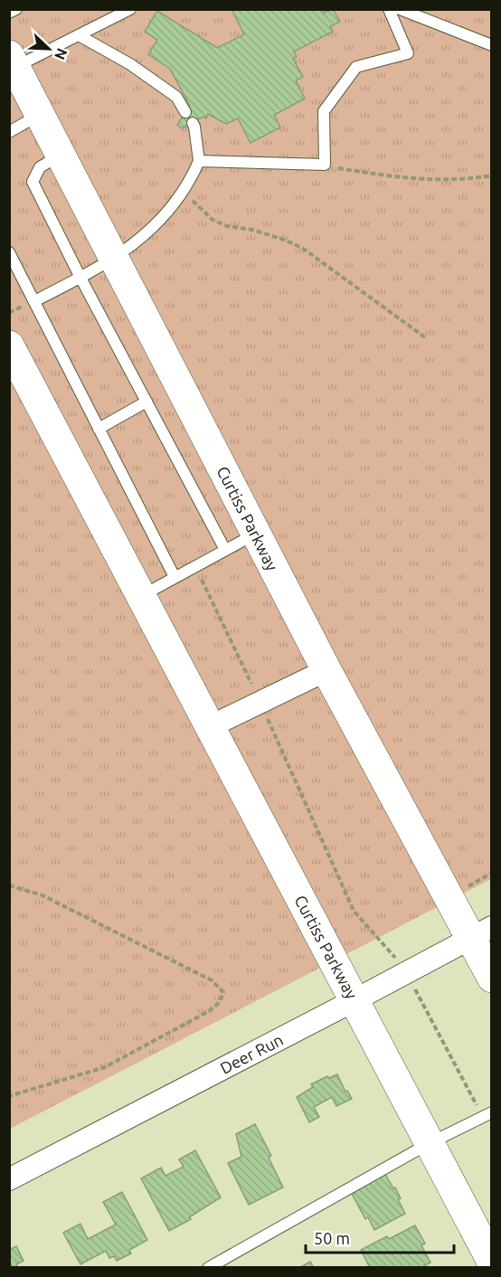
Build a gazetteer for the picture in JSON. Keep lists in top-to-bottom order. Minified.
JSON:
{"streets":{"main road":["Curtiss Parkway"],"street":["Deer Run"]},"crossings":[["Curtiss Parkway","Deer Run"]],"scale_bar":"50 m","north":"bottom right"}
